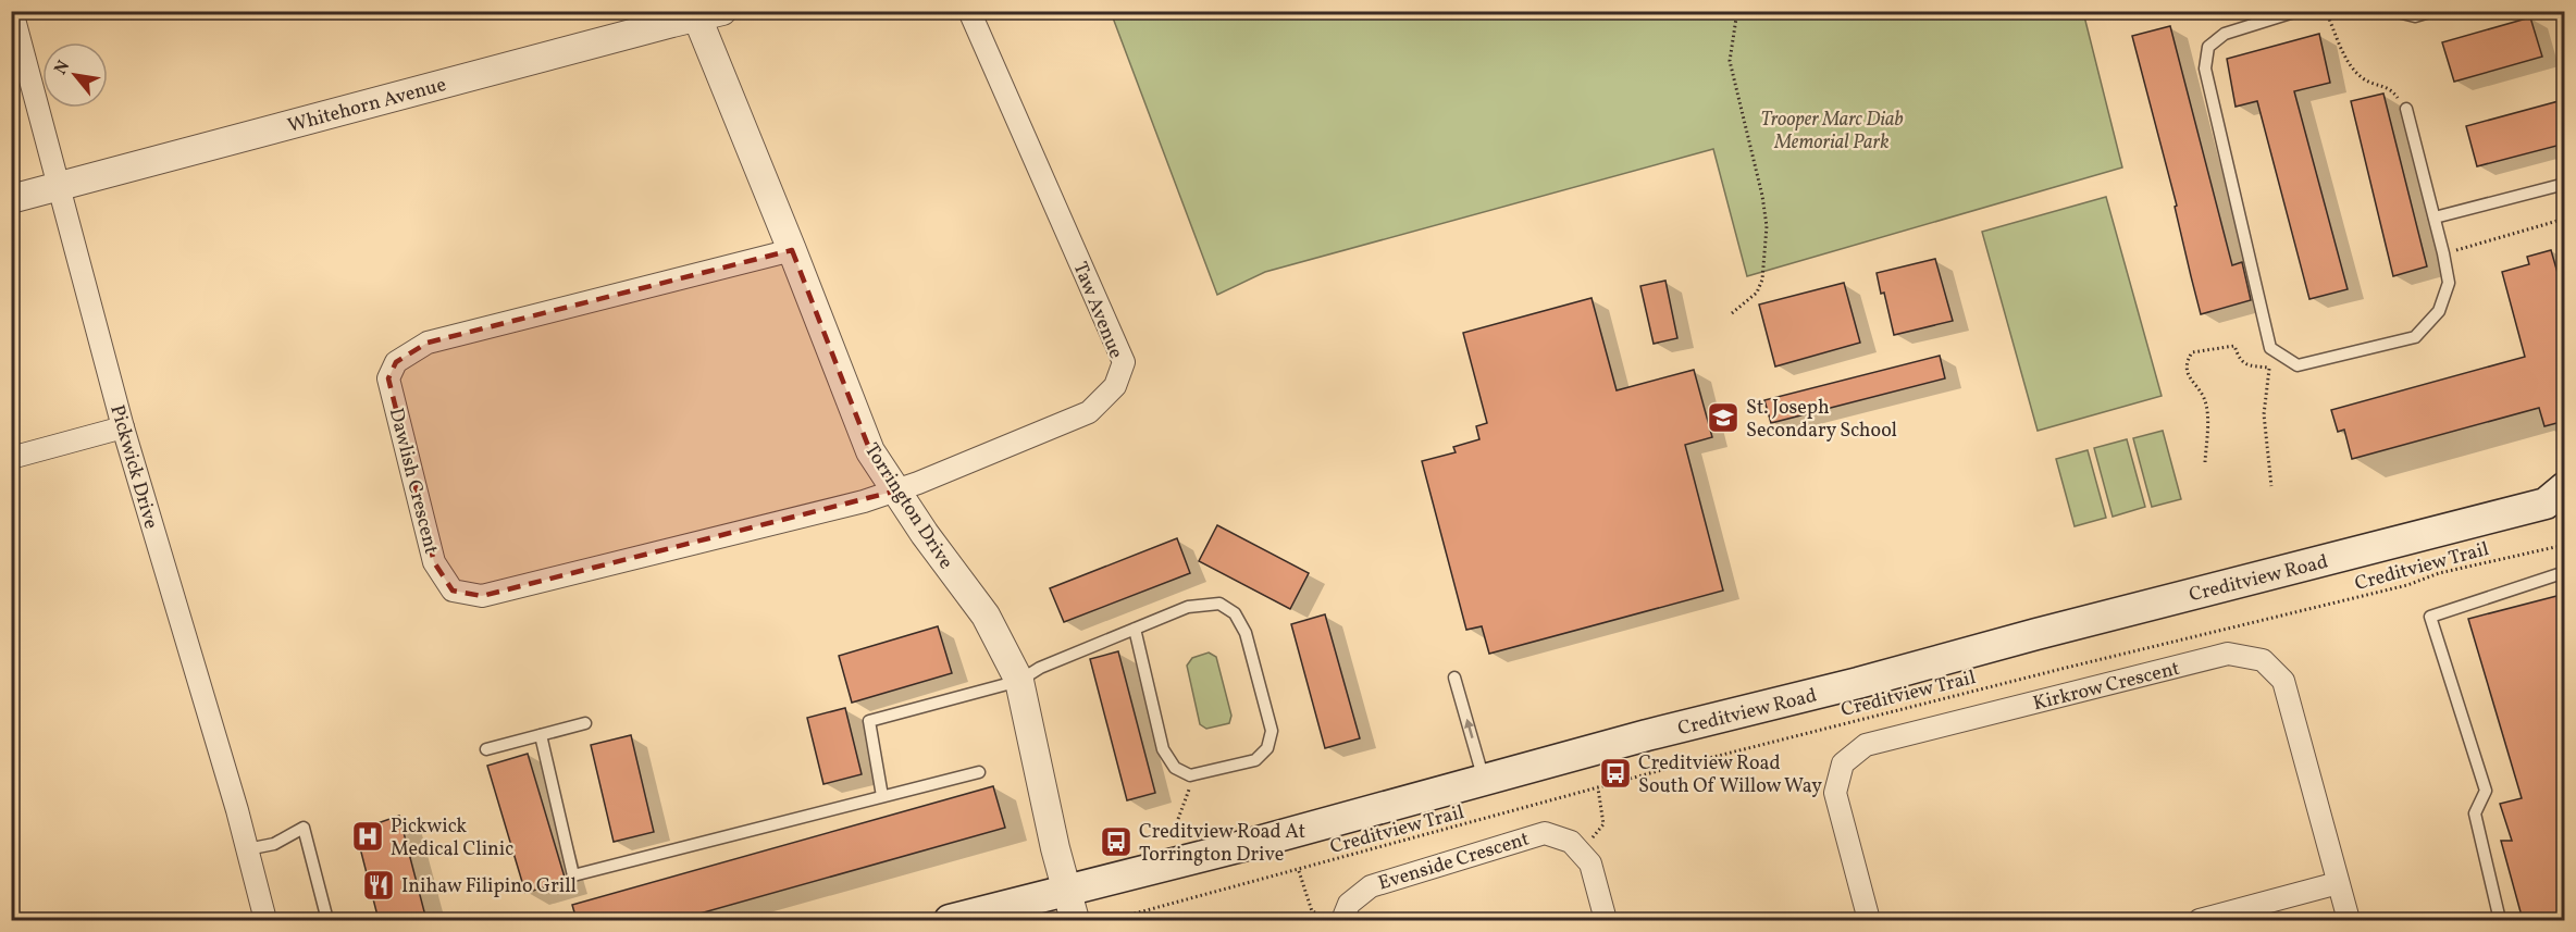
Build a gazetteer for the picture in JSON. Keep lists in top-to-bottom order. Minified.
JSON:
{"streets":{"main road":["Creditview Road"],"street":["Whitehorn Avenue","Taw Avenue","Pickwick Drive","Dawlish Crescent","Torrington Drive","Kirkrow Crescent","Evenside Crescent"],"path":["Creditview Trail"]},"crossings":[["Whitehorn Avenue","Pickwick Drive"],["Whitehorn Avenue","Torrington Drive"],["Taw Avenue","Dawlish Crescent"],["Taw Avenue","Torrington Drive"],["Dawlish Crescent","Torrington Drive"],["Torrington Drive","Creditview Road"]],"parks":["Trooper Marc Diab Memorial Park"],"places":{"school or university":["St. Joseph Secondary School"],"bus stop":["Creditview Road South Of Willow Way","Creditview Road At Torrington Drive"],"hospital":["Pickwick Medical Clinic"],"restaurant":["Inihaw Filipino Grill"]},"north":"top left"}
